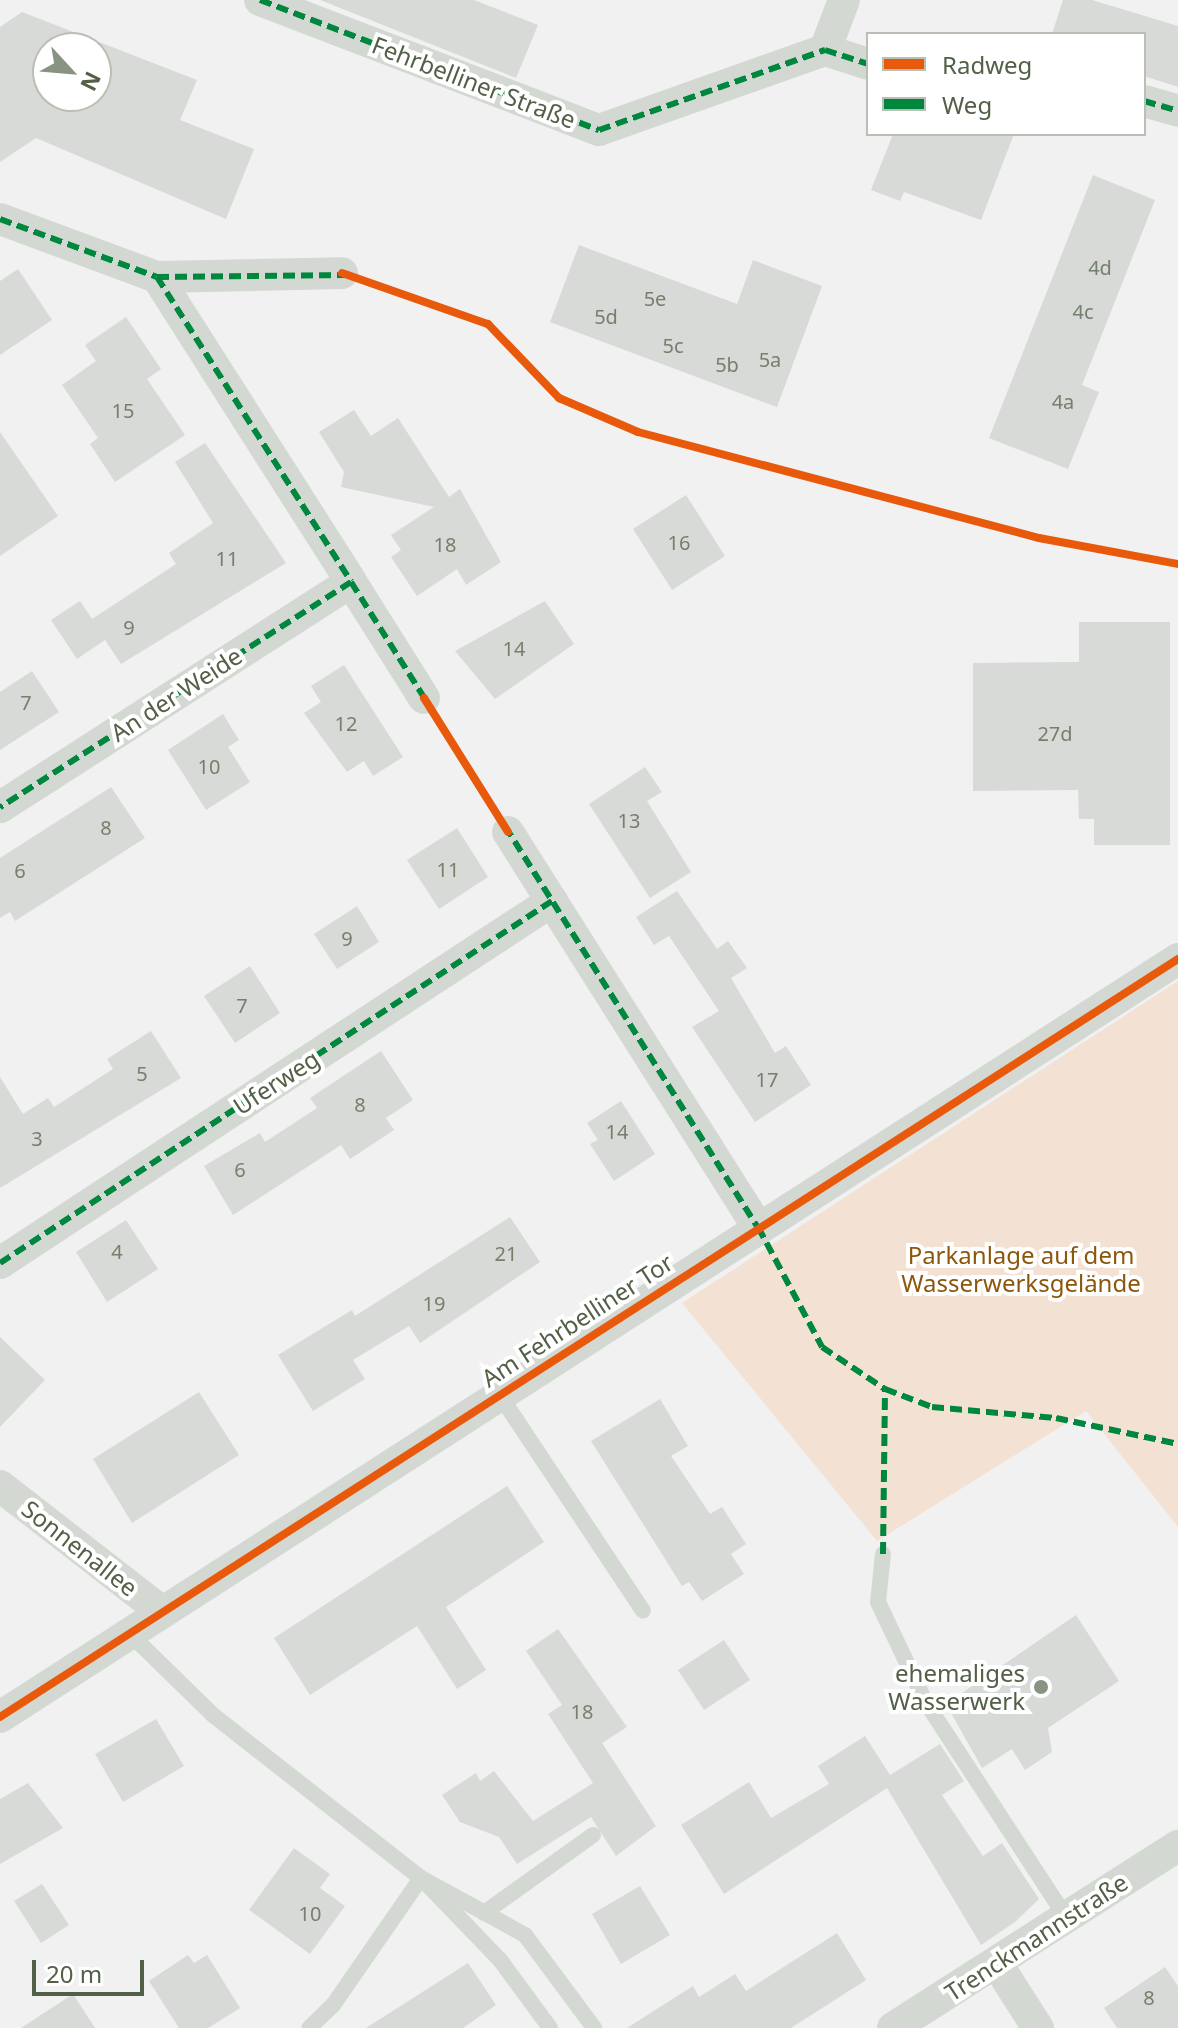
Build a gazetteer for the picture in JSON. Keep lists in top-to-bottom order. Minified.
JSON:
{"streets":{"street":["Fehrbelliner Straße","An der Weide","Uferweg","Am Fehrbelliner Tor","Sonnenallee","Trenckmannstraße"]},"crossings":[["Am Fehrbelliner Tor","Sonnenallee"]],"parks":["Parkanlage auf dem Wasserwerksgelände"],"places":["ehemaliges Wasserwerk"],"house_numbers":["4d","5e","4c","5d","5c","5a","5b","4a","15","16","18","11","9","14","7","12","27d","10","13","8","11","6","9","7","5","17","8","14","3","6","4","21","19","18","10","8"],"legend":["Radweg","Weg"],"scale_bar":"20 m","north":"bottom right"}
